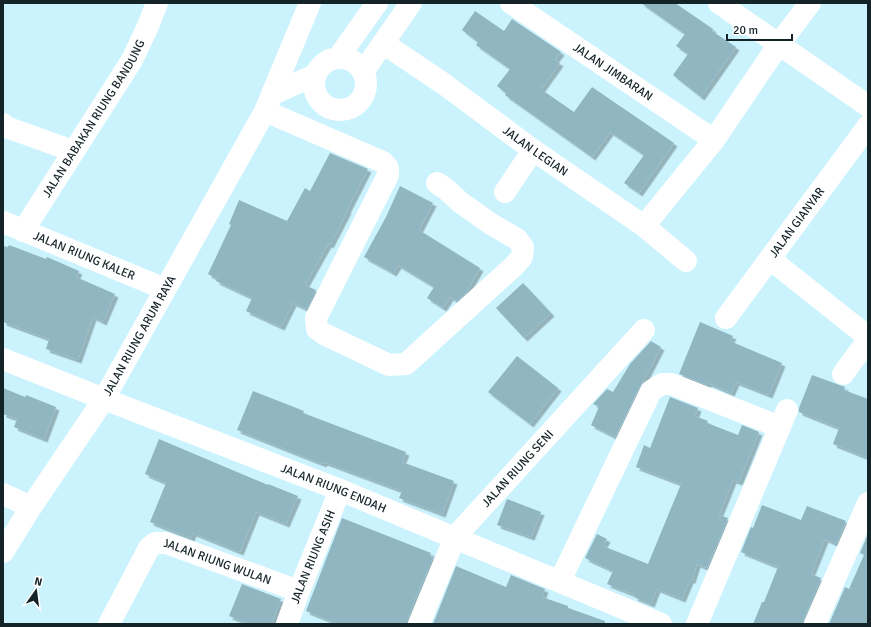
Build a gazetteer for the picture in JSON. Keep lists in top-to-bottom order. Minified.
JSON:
{"streets":{"street":["JALAN JIMBARAN","JALAN BABAKAN RIUNG BANDUNG","JALAN LEGIAN","JALAN GIANYAR","JALAN RIUNG KALER","JALAN RIUNG ARUM RAYA","JALAN RIUNG SENI","JALAN RIUNG ENDAH","JALAN RIUNG ASIH","JALAN RIUNG WULAN"]},"crossings":[["JALAN BABAKAN RIUNG BANDUNG","JALAN RIUNG KALER"],["JALAN RIUNG KALER","JALAN RIUNG ARUM RAYA"],["JALAN RIUNG ARUM RAYA","JALAN RIUNG ENDAH"],["JALAN RIUNG SENI","JALAN RIUNG ENDAH"],["JALAN RIUNG ENDAH","JALAN RIUNG ASIH"],["JALAN RIUNG ASIH","JALAN RIUNG WULAN"]],"scale_bar":"20 m","north":"top"}
